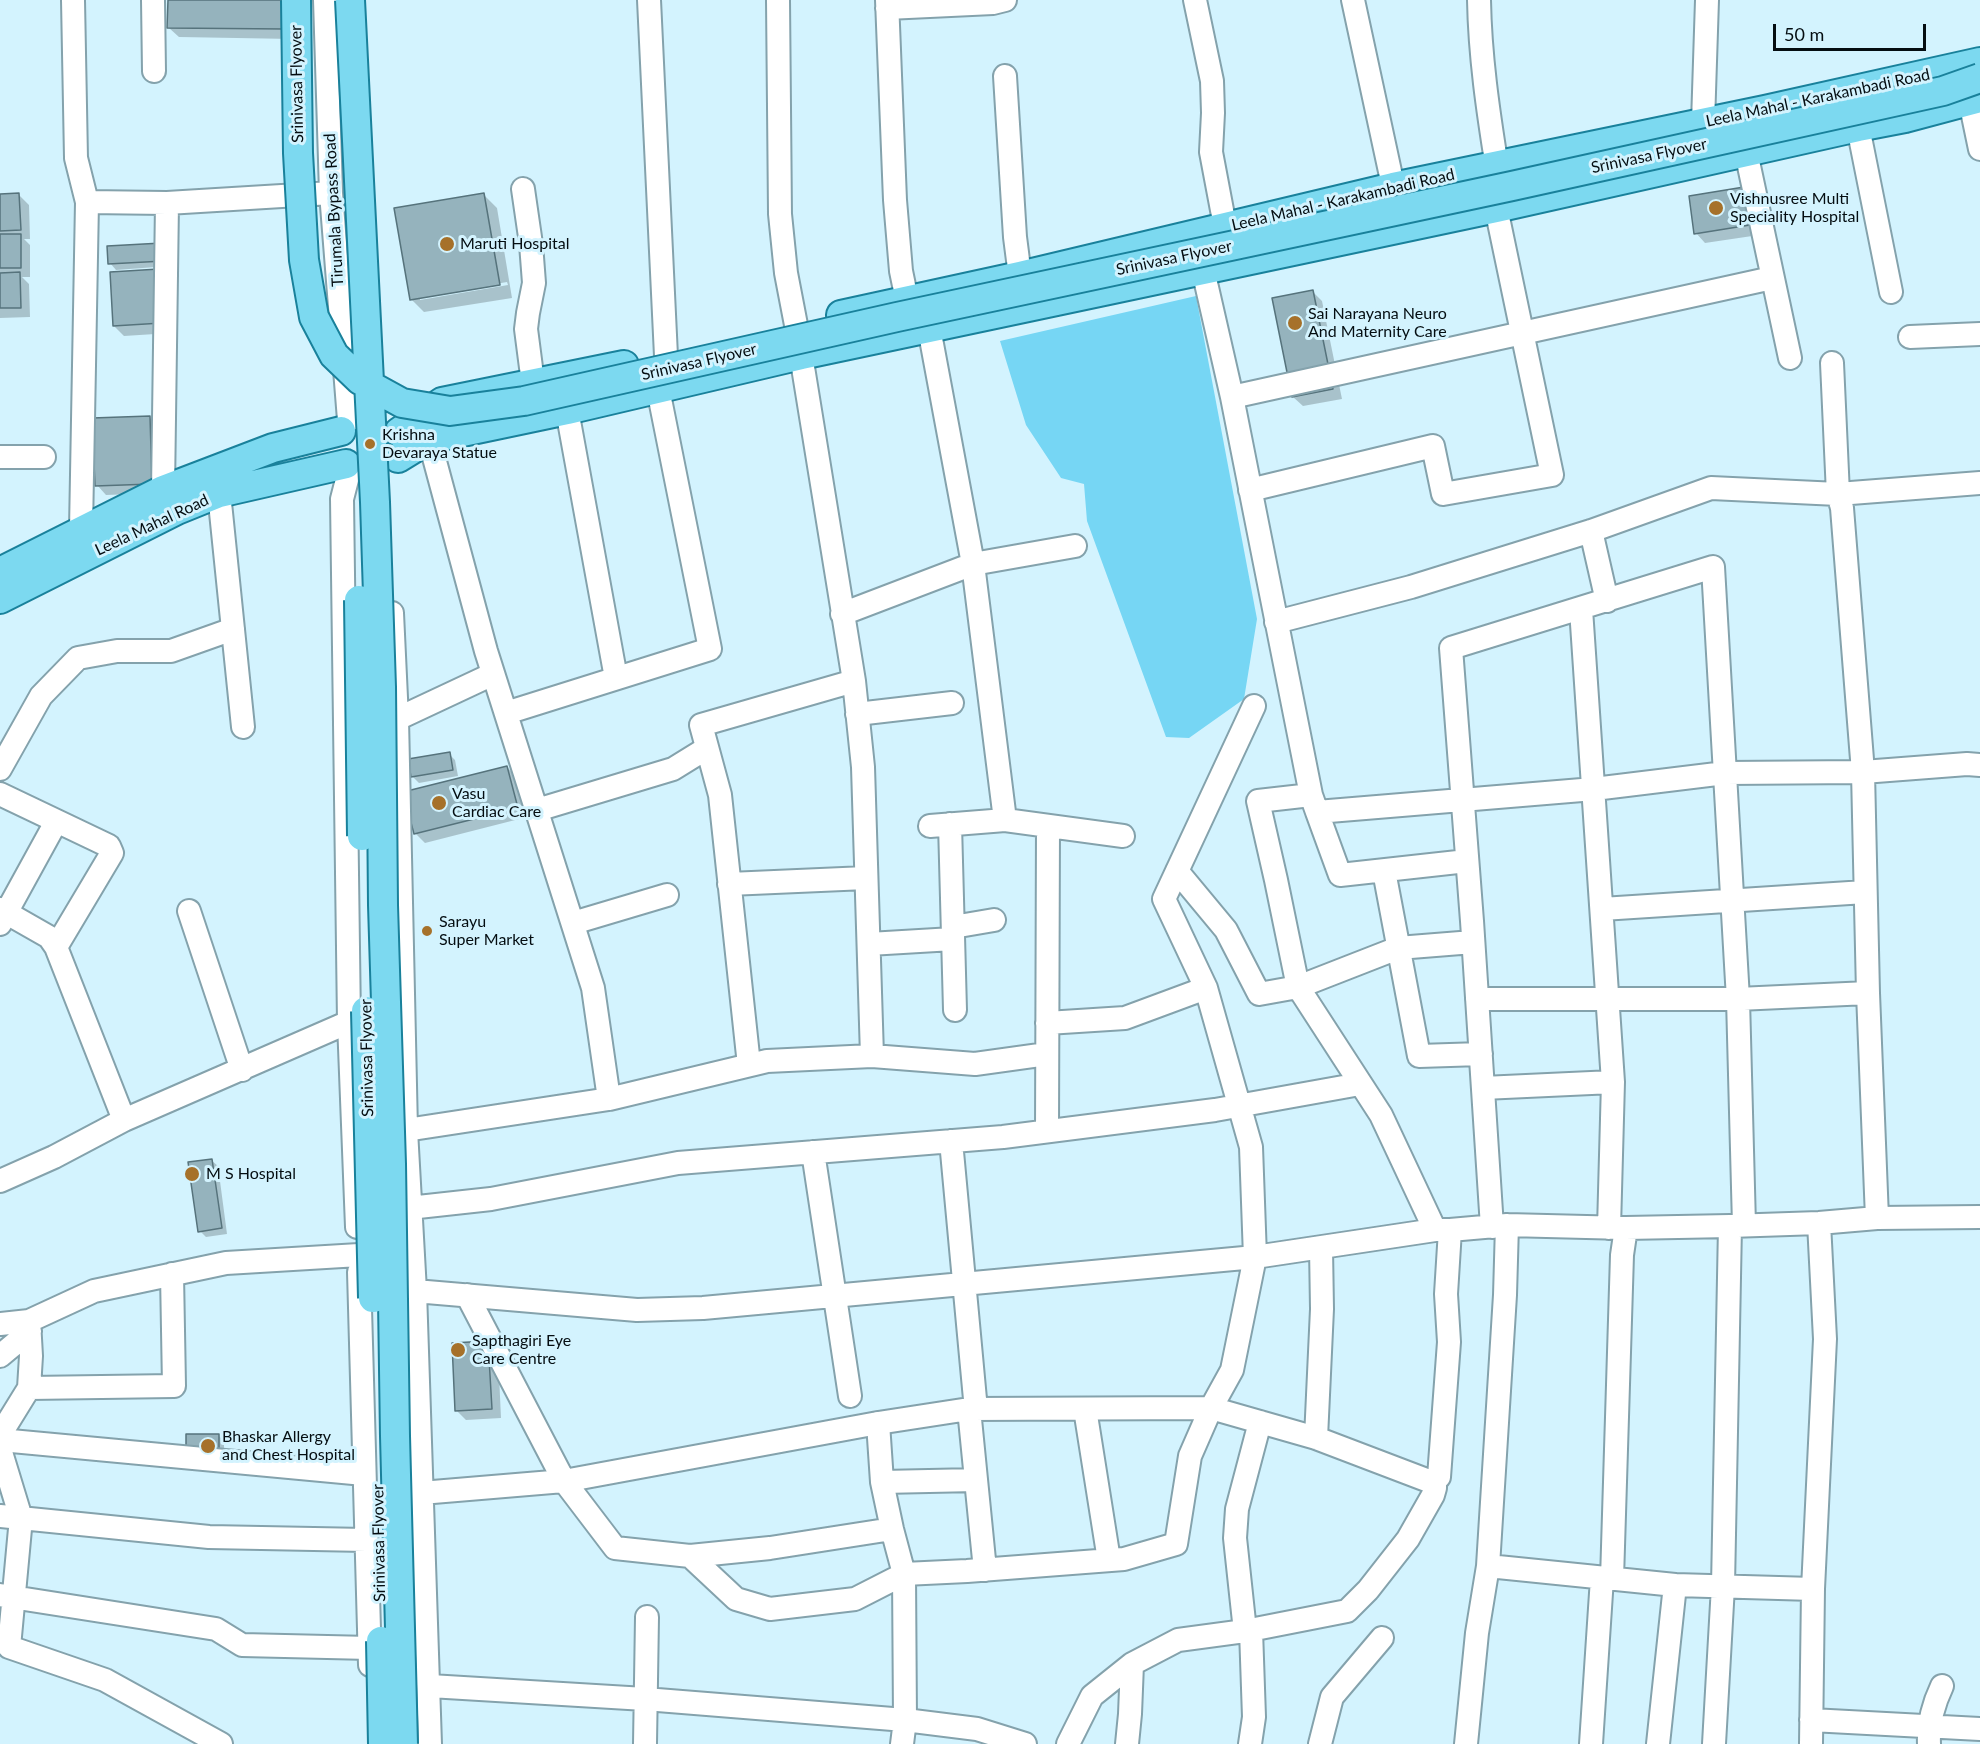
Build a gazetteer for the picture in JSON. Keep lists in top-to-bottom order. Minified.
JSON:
{"streets":{"main road":["Srinivasa Flyover","Leela Mahal - Karakambadi Road","Leela Mahal Road"],"street":["Tirumala Bypass Road"]},"crossings":[["Leela Mahal - Karakambadi Road","Tirumala Bypass Road"],["Leela Mahal - Karakambadi Road","Leela Mahal Road"],["Tirumala Bypass Road","Leela Mahal Road"]],"places":["Vishnusree Multi Speciality Hospital","Maruti Hospital","Sai Narayana Neuro And Maternity Care","Krishna Devaraya Statue","Vasu Cardiac Care","Sarayu Super Market","M S Hospital","Sapthagiri Eye Care Centre","Bhaskar Allergy and Chest Hospital"],"scale_bar":"50 m"}
